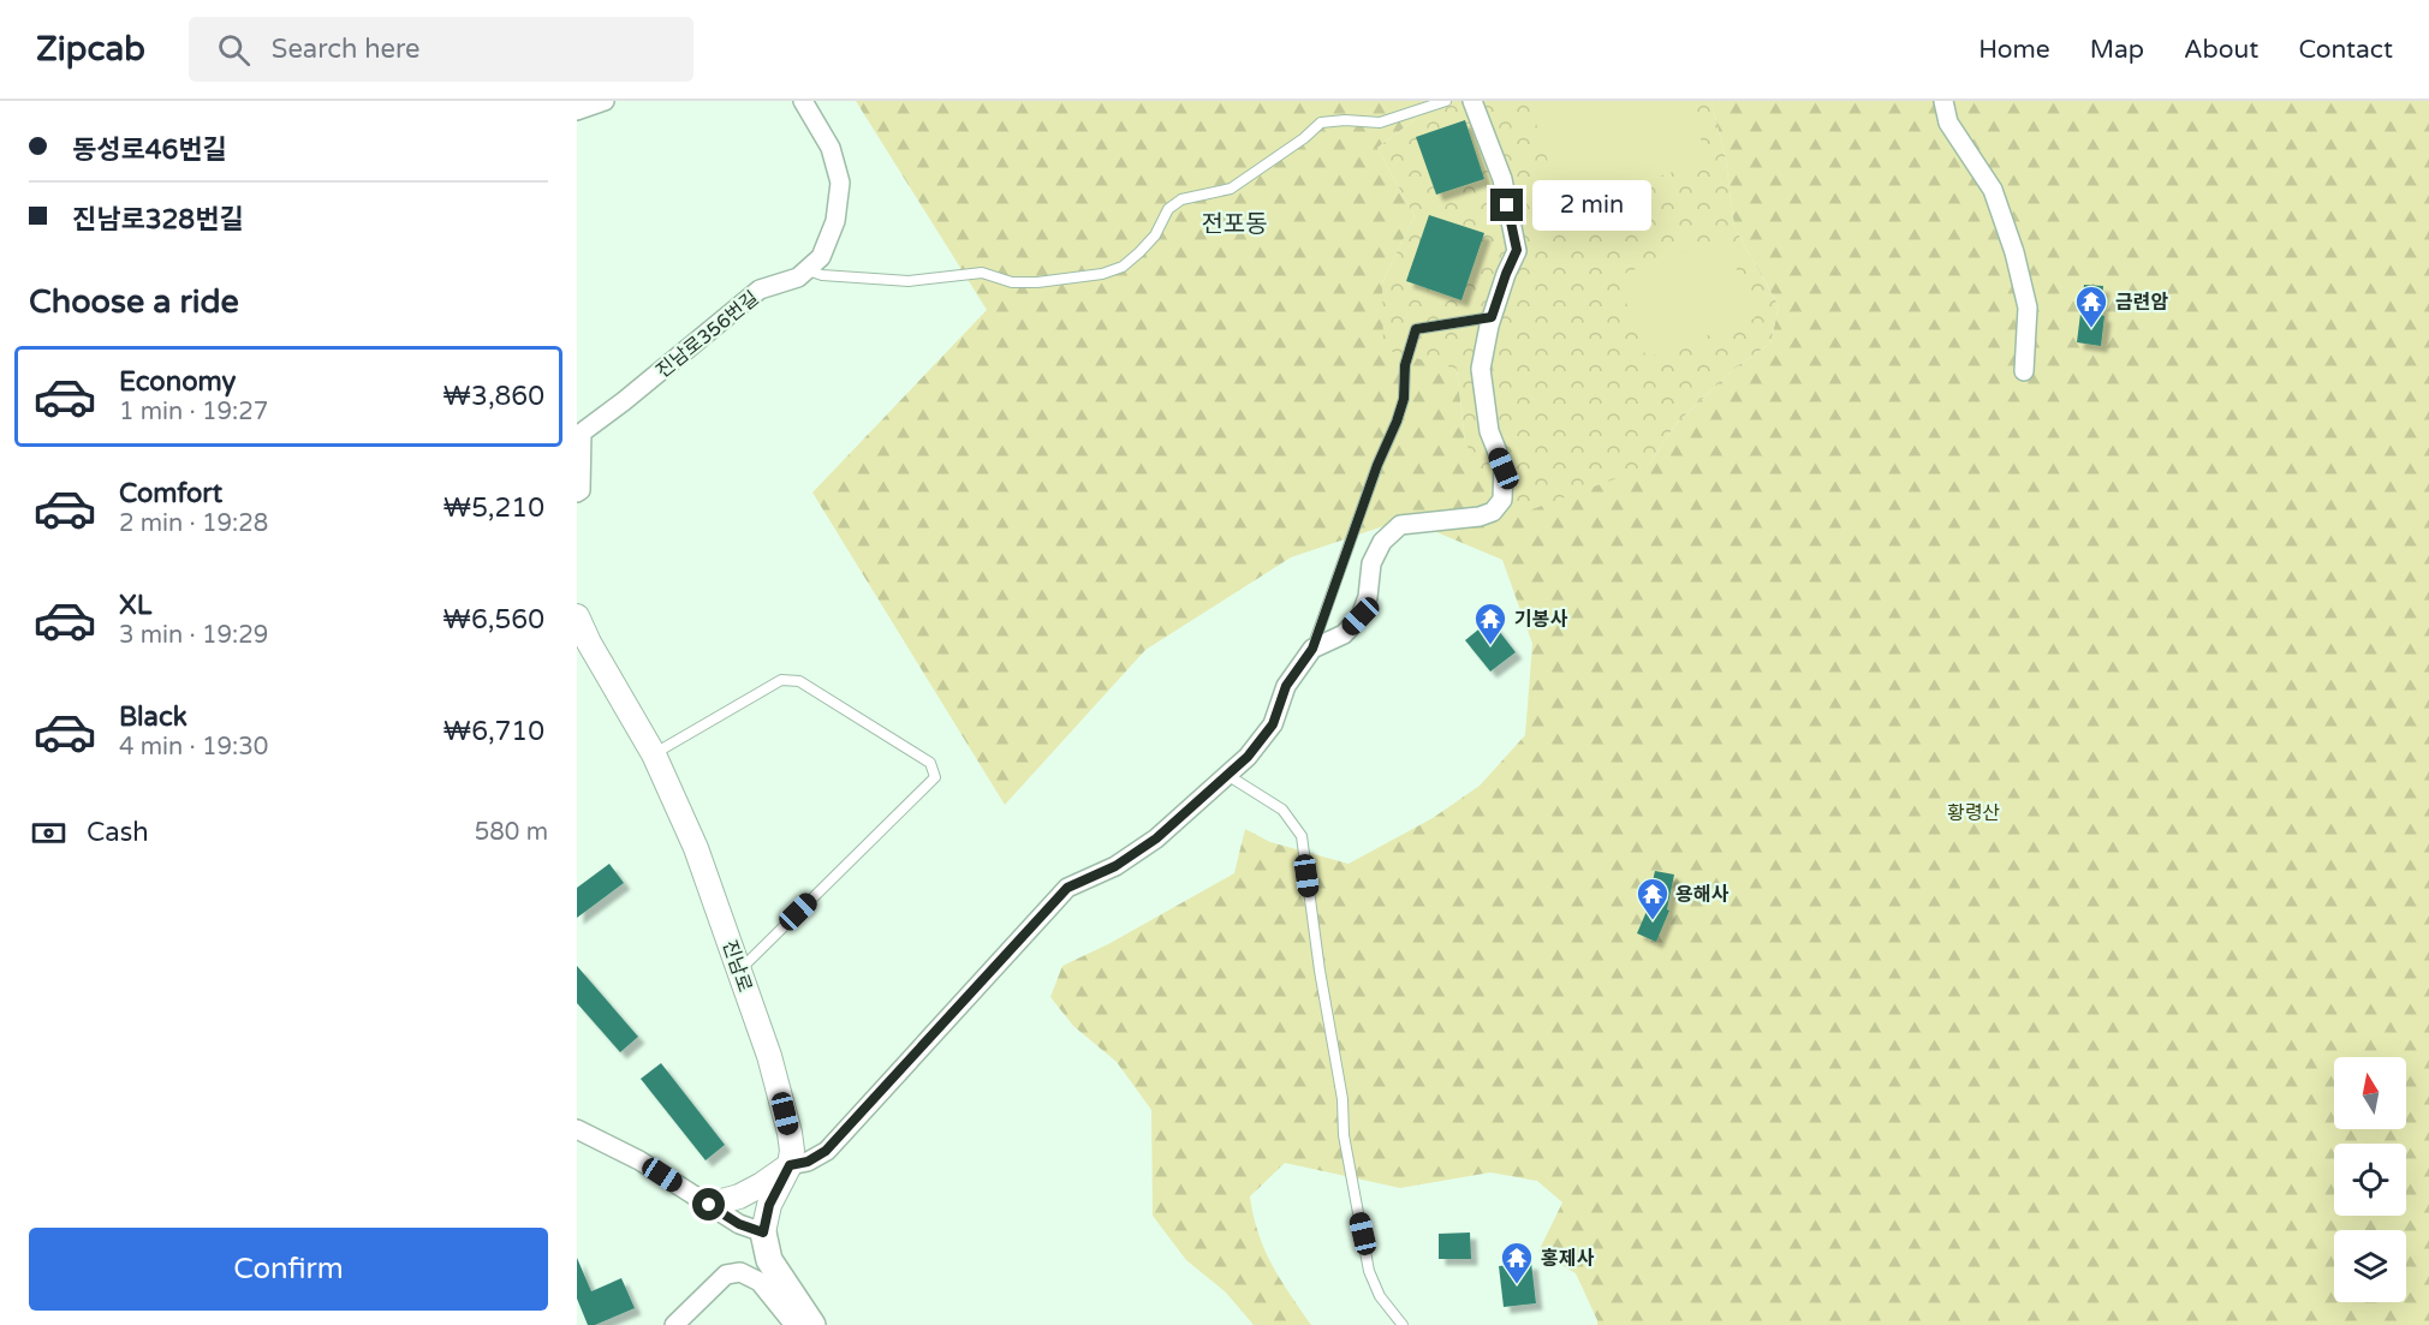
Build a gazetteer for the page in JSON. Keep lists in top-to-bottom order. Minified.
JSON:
{"streets":{"street":["진남로356번길","진남로"]},"districts":["전포동"],"parks":["황령산"],"places":{"temple":["금련암","기봉사","용해사","홍제사"]},"north":"top","page":{"header":"Zipcab","search":"Search here","nav":["Home","Map","About","Contact"],"banner":["동성로46번길","진남로328번길"],"bubble":"2 min","heading":"Choose a ride","list":[{"name":"Economy","note":"1 min · 19:27","value":"₩3,860"},{"name":"Comfort","note":"2 min · 19:28","value":"₩5,210"},{"name":"XL","note":"3 min · 19:29","value":"₩6,560"},{"name":"Black","note":"4 min · 19:30","value":"₩6,710"}],"pay":["Cash","580 m"],"buttons":"Confirm"}}
